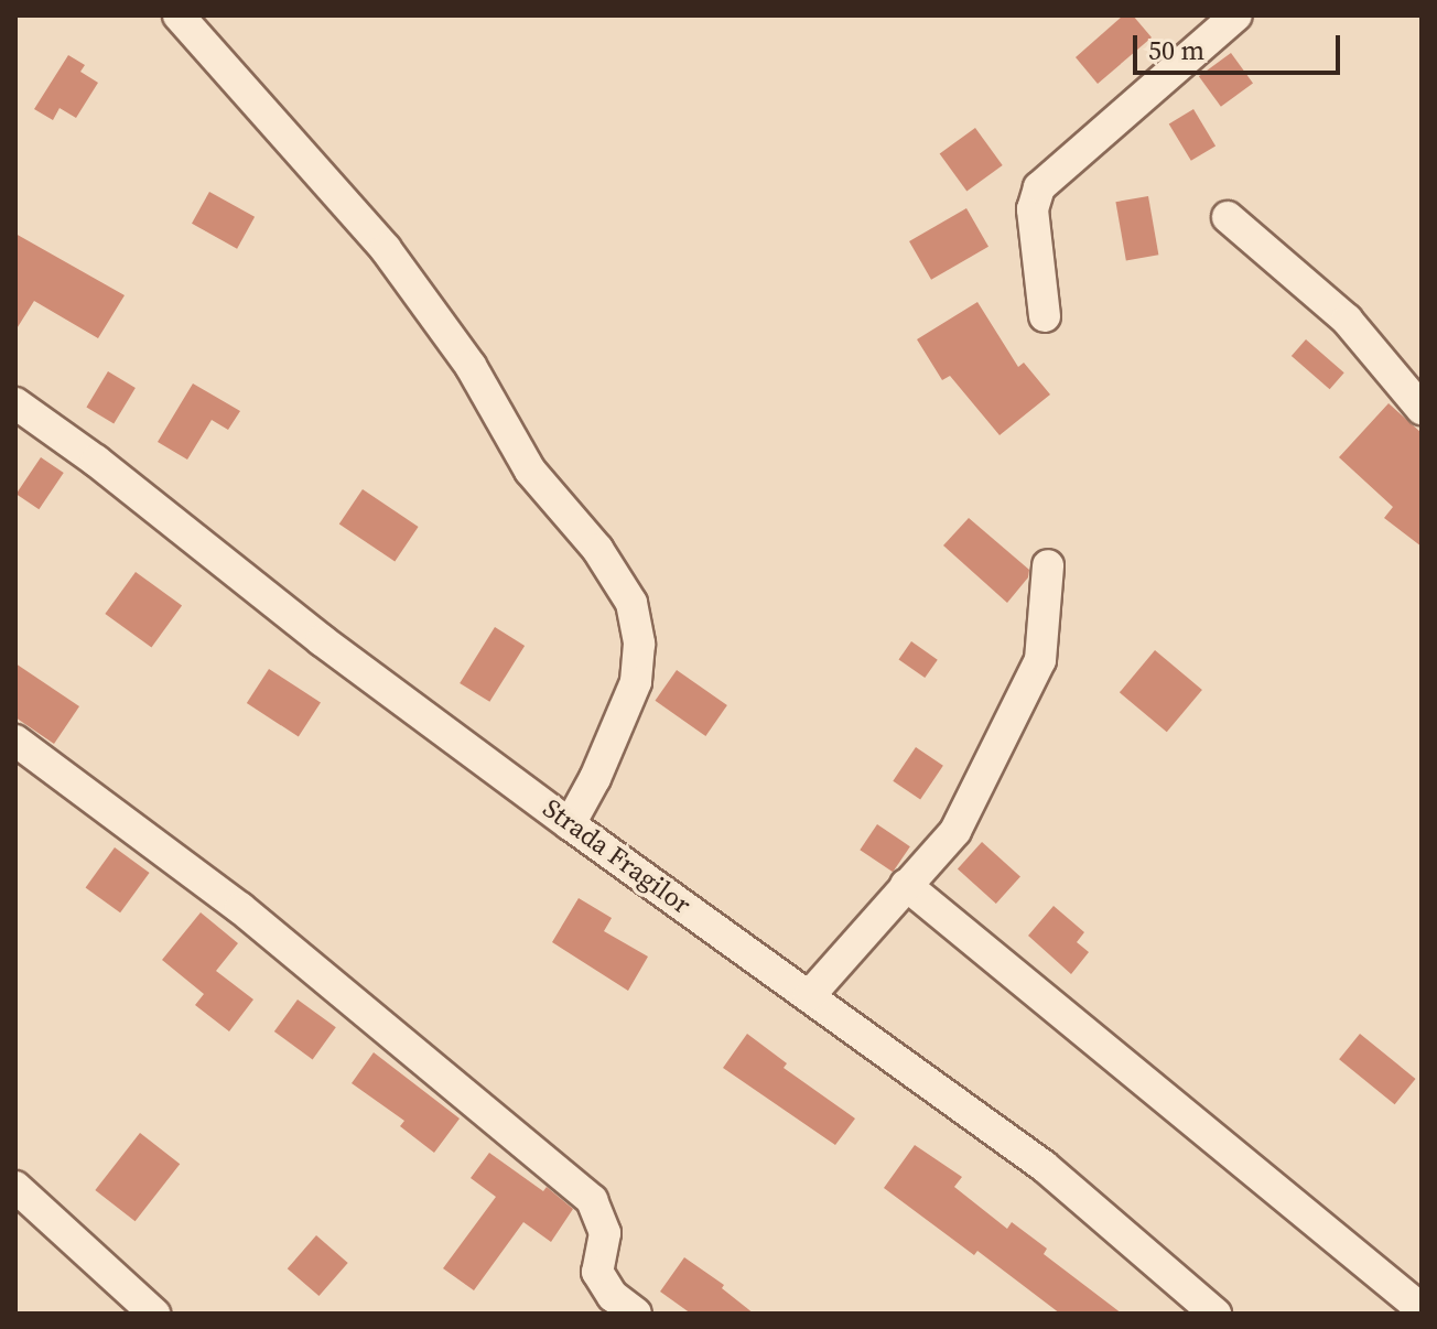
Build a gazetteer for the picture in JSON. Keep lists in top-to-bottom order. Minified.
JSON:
{"streets":{"street":["Strada Fragilor"]},"scale_bar":"50 m"}
